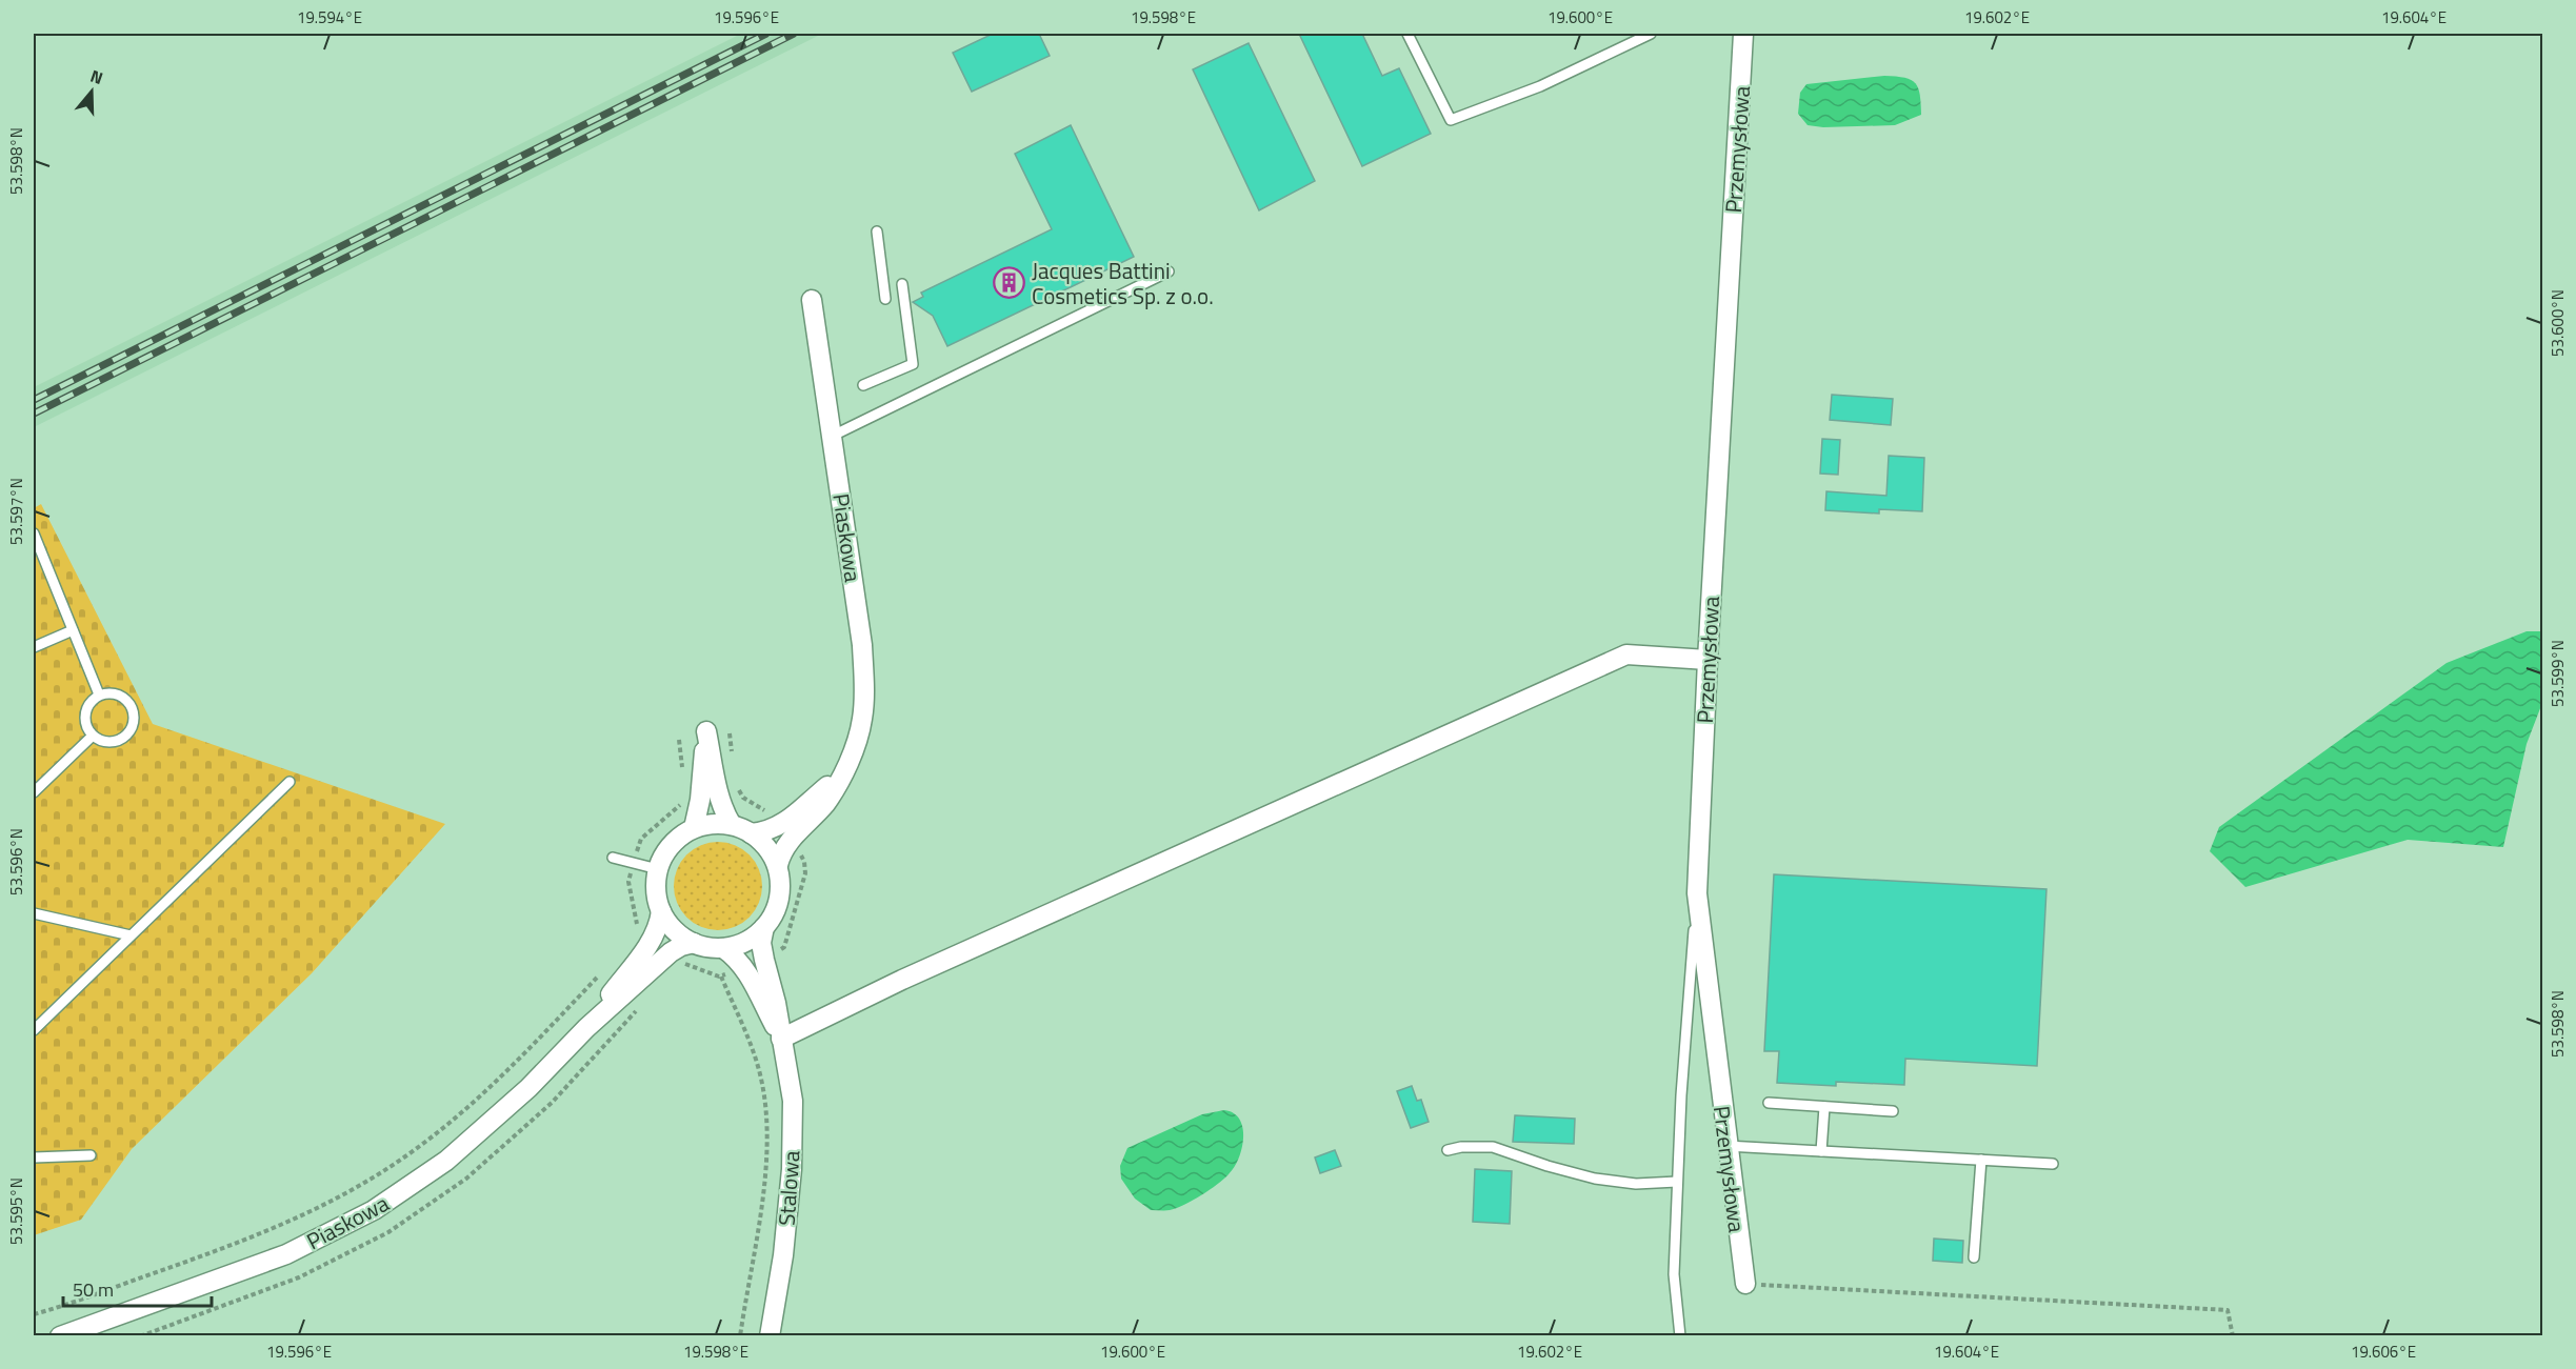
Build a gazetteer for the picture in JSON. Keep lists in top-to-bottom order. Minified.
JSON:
{"streets":{"street":["Przemysłowa","Piaskowa","Stalowa"]},"crossings":[["Piaskowa","Stalowa"]],"places":{"building":["Jacques Battini Cosmetics Sp. z o.o."]},"scale_bar":"50 m","north":"top","coordinates":["19.594°E","19.596°E","19.598°E","19.600°E","19.602°E","19.604°E","53.598°N","53.600°N","53.597°N","53.599°N","53.596°N","53.595°N","19.606°E"]}
